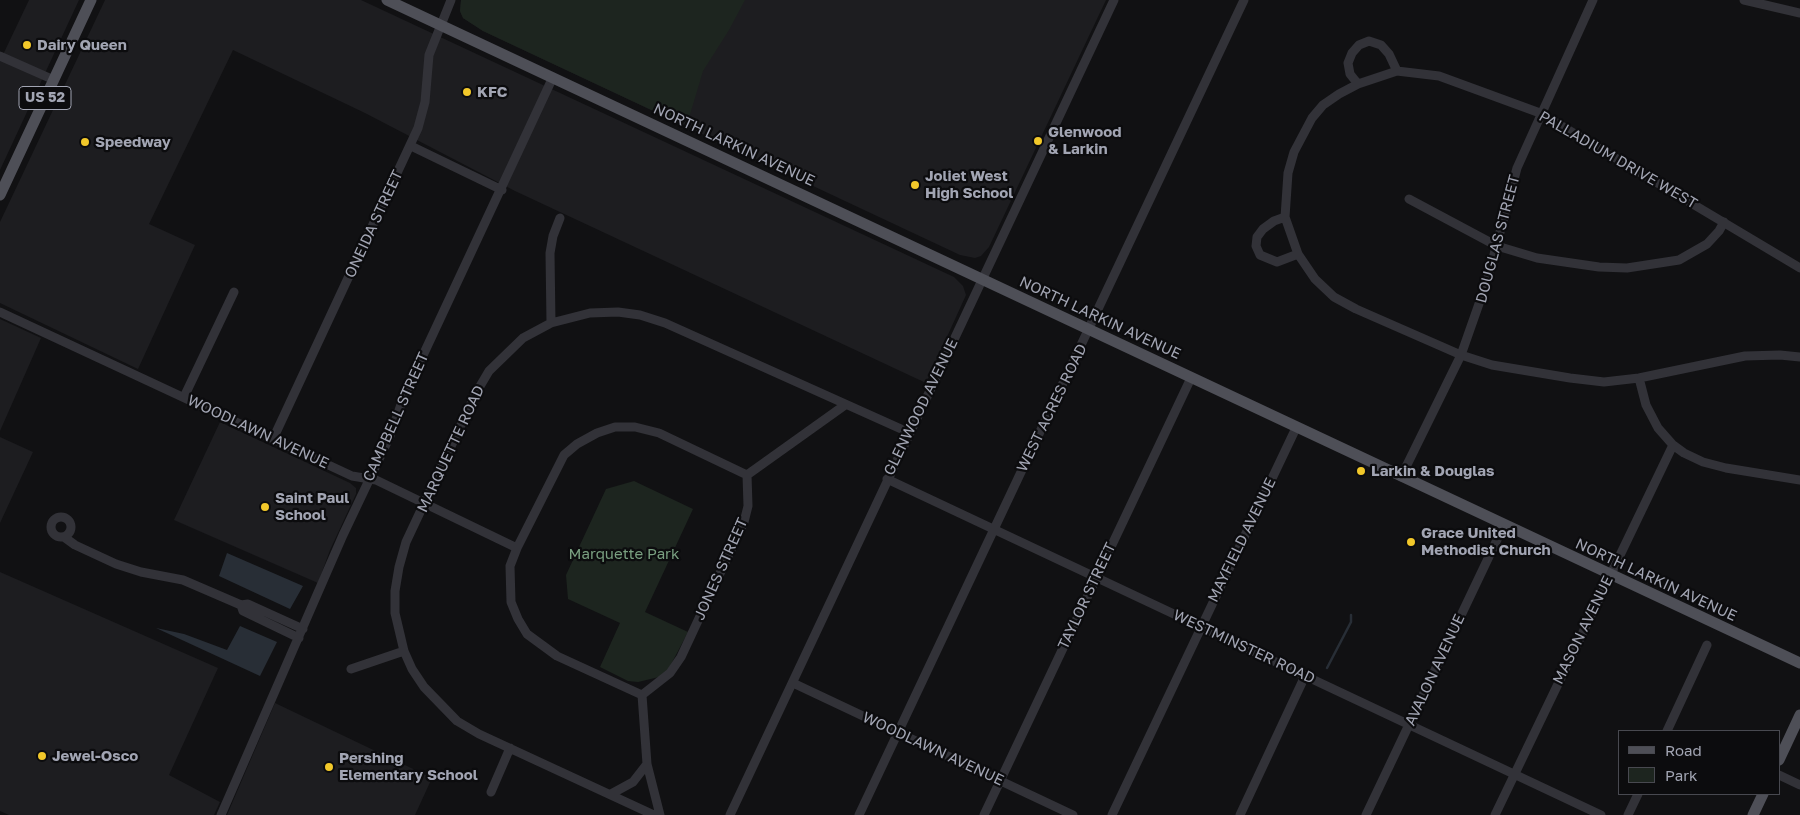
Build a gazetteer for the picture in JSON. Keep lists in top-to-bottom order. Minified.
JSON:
{"streets":{"main road":["US 52","NORTH LARKIN AVENUE"],"street":["PALLADIUM DRIVE WEST","ONEIDA STREET","DOUGLAS STREET","GLENWOOD AVENUE","WEST ACRES ROAD","CAMPBELL STREET","WOODLAWN AVENUE","MARQUETTE ROAD","MAYFIELD AVENUE","JONES STREET","TAYLOR STREET","MASON AVENUE","WESTMINSTER ROAD","AVALON AVENUE"]},"crossings":[["NORTH LARKIN AVENUE","ONEIDA STREET"],["NORTH LARKIN AVENUE","DOUGLAS STREET"],["NORTH LARKIN AVENUE","GLENWOOD AVENUE"],["NORTH LARKIN AVENUE","WEST ACRES ROAD"],["NORTH LARKIN AVENUE","CAMPBELL STREET"],["NORTH LARKIN AVENUE","MAYFIELD AVENUE"],["NORTH LARKIN AVENUE","TAYLOR STREET"],["NORTH LARKIN AVENUE","MASON AVENUE"],["NORTH LARKIN AVENUE","AVALON AVENUE"],["PALLADIUM DRIVE WEST","DOUGLAS STREET"],["ONEIDA STREET","WOODLAWN AVENUE"],["GLENWOOD AVENUE","WOODLAWN AVENUE"],["GLENWOOD AVENUE","MARQUETTE ROAD"],["GLENWOOD AVENUE","WESTMINSTER ROAD"],["WEST ACRES ROAD","WOODLAWN AVENUE"],["WEST ACRES ROAD","WESTMINSTER ROAD"],["CAMPBELL STREET","WOODLAWN AVENUE"],["WOODLAWN AVENUE","MARQUETTE ROAD"],["WOODLAWN AVENUE","TAYLOR STREET"],["MAYFIELD AVENUE","WESTMINSTER ROAD"],["TAYLOR STREET","WESTMINSTER ROAD"],["MASON AVENUE","WESTMINSTER ROAD"],["WESTMINSTER ROAD","AVALON AVENUE"]],"parks":["Marquette Park"],"places":["Dairy Queen","KFC","Glenwood & Larkin","Speedway","Joliet West High School","Larkin & Douglas","Saint Paul School","Grace United Methodist Church","Jewel-Osco","Pershing Elementary School"],"legend":["Road","Park"]}
